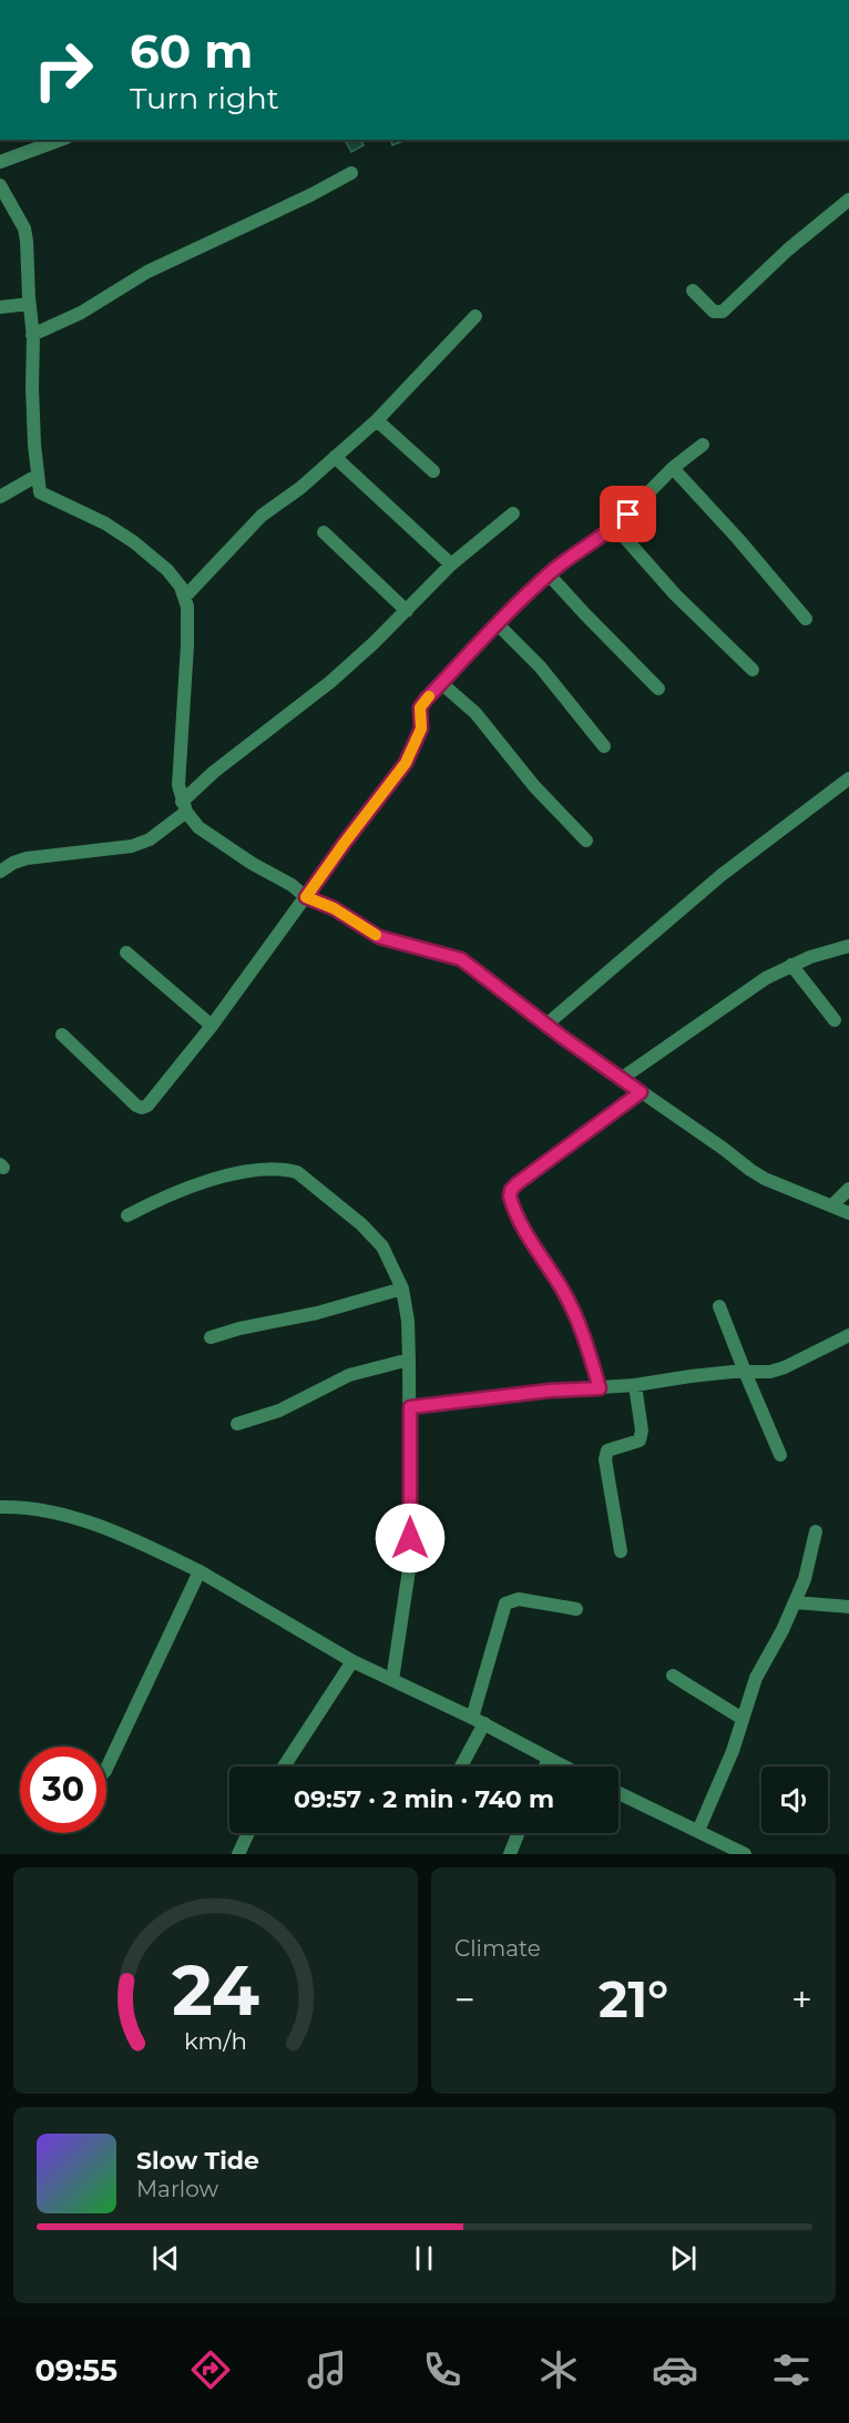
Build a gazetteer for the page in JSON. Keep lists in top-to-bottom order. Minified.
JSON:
{"page":{"turn":["60 m","Turn right"],"limit":"30","trip":"09:57 · 2 min · 740 m","tile":"Climate","heat":["−","21°","+"],"song":["Slow Tide","Marlow"],"tabs":"09:55","gauge":["24","km/h"]}}
